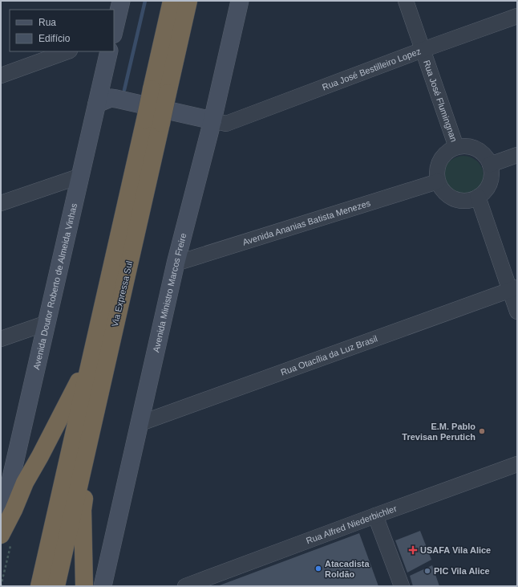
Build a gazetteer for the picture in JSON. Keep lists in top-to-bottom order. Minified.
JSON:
{"streets":{"highway":["Via Expressa Sul"],"main road":["Avenida Doutor Roberto de Almeida Vinhas","Avenida Ministro Marcos Freire"],"street":["Rua José Bestilleiro Lopez","Rua José Flumingnan","Avenida Ananias Batista Menezes","Rua Otacília da Luz Brasil","Rua Alfred Niederbichler"]},"crossings":[["Rua José Bestilleiro Lopez","Rua José Flumingnan"],["Rua José Bestilleiro Lopez","Avenida Ministro Marcos Freire"],["Rua José Flumingnan","Avenida Ananias Batista Menezes"],["Avenida Ananias Batista Menezes","Avenida Ministro Marcos Freire"],["Avenida Ministro Marcos Freire","Rua Otacília da Luz Brasil"]],"places":{"other":["E.M. Pablo Trevisan Perutich","Atacadista Roldão","PIC Vila Alice"],"health":["USAFA Vila Alice"]},"legend":["Rua","Edifício"]}
